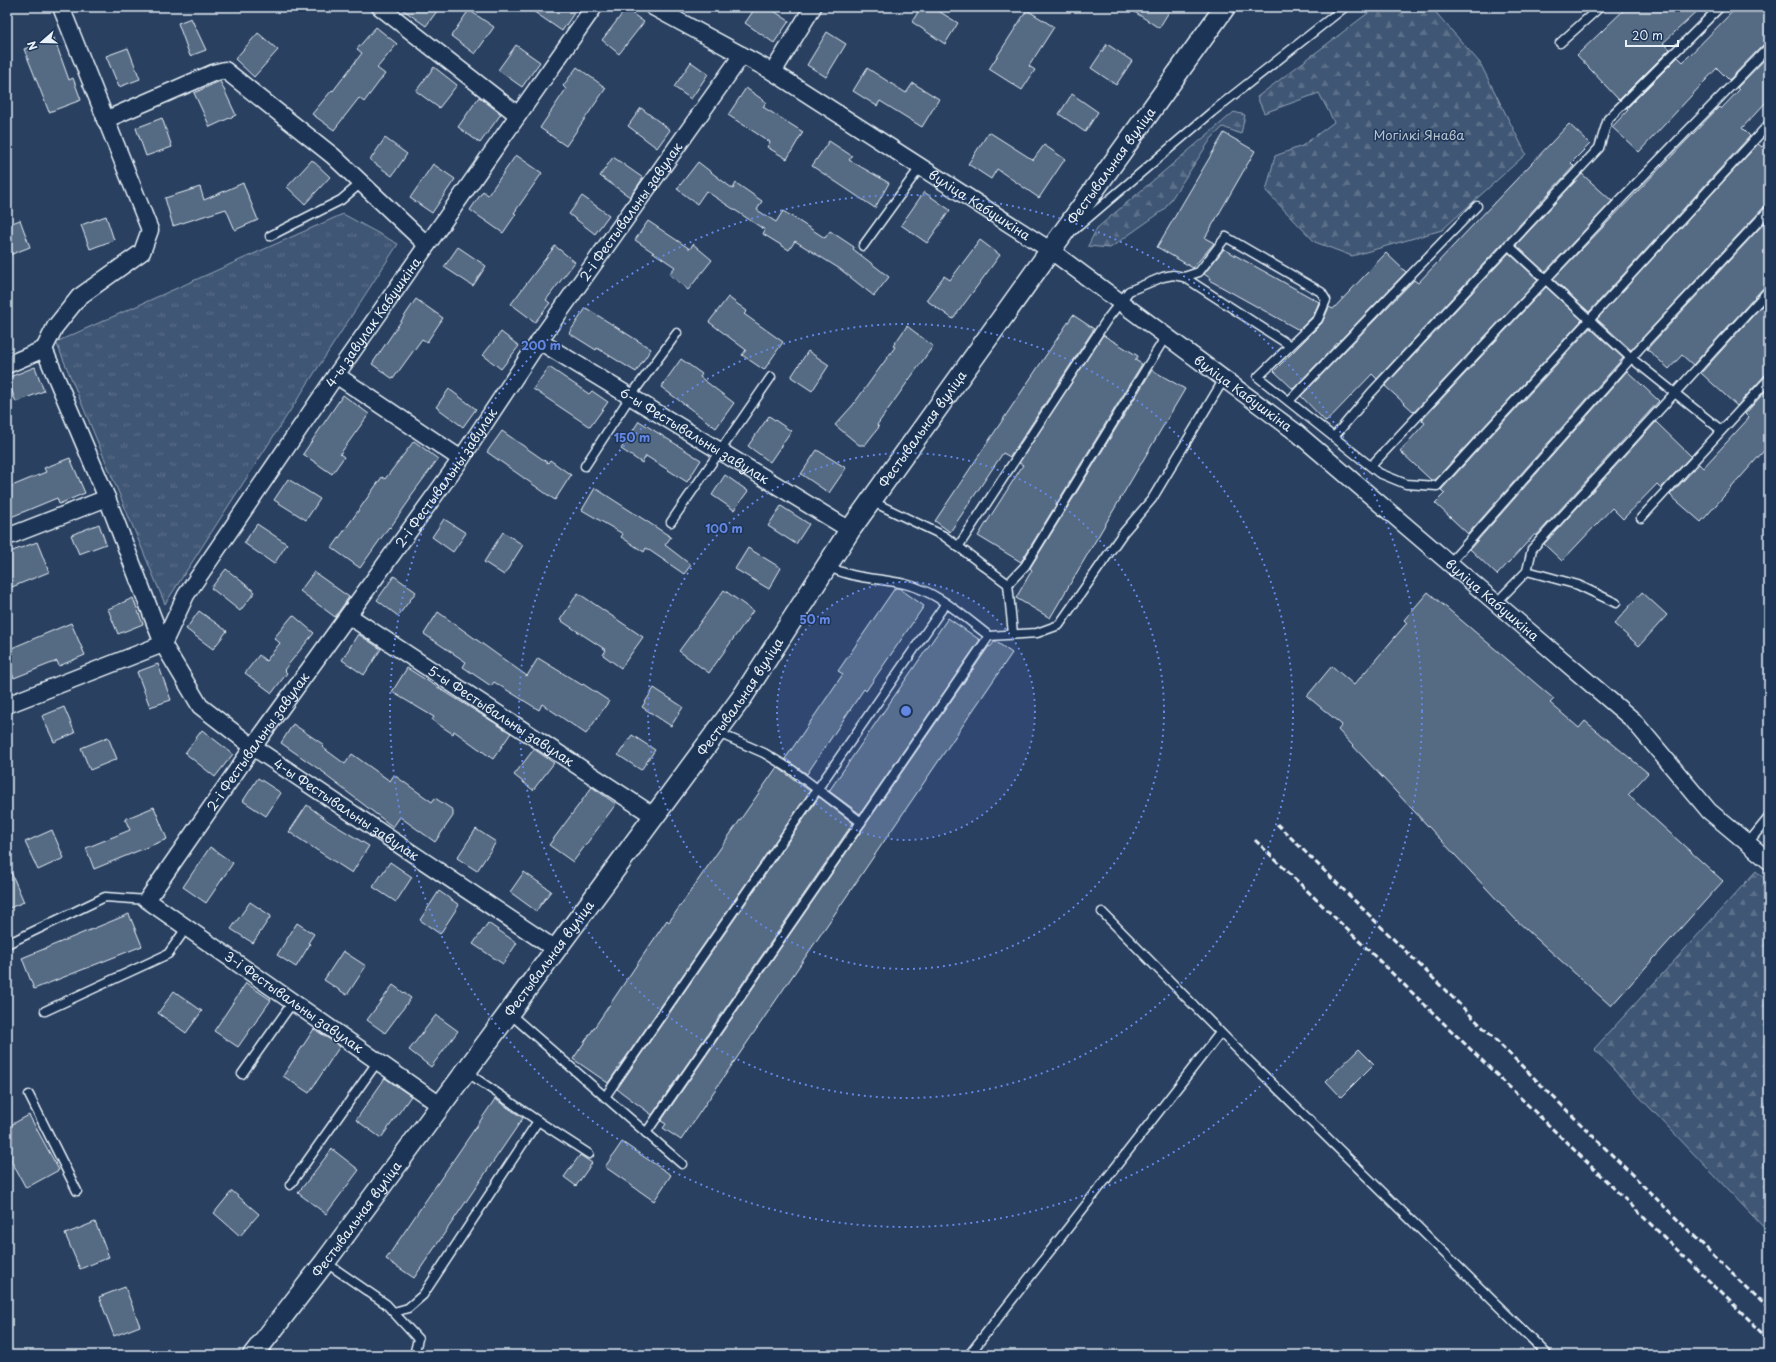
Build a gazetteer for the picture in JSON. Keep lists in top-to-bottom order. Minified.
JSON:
{"streets":{"street":["Фестывальная вуліца","вуліца Кабушкіна","2-і Фестывальны завулак","4-ы завулак Кабушкіна","6-ы Фестывальны завулак","5-ы Фестывальны завулак","4-ы Фестывальны завулак","3-і Фестывальны завулак"]},"crossings":[["Фестывальная вуліца","вуліца Кабушкіна"],["Фестывальная вуліца","6-ы Фестывальны завулак"],["Фестывальная вуліца","5-ы Фестывальны завулак"],["Фестывальная вуліца","4-ы Фестывальны завулак"],["Фестывальная вуліца","3-і Фестывальны завулак"],["вуліца Кабушкіна","2-і Фестывальны завулак"],["2-і Фестывальны завулак","6-ы Фестывальны завулак"],["2-і Фестывальны завулак","5-ы Фестывальны завулак"],["2-і Фестывальны завулак","4-ы Фестывальны завулак"],["2-і Фестывальны завулак","3-і Фестывальны завулак"],["4-ы завулак Кабушкіна","4-ы Фестывальны завулак"]],"parks":["Могілкі Янава"],"scale_bar":"20 m","north":"left","rings":["200 m","150 m","100 m","50 m"]}
